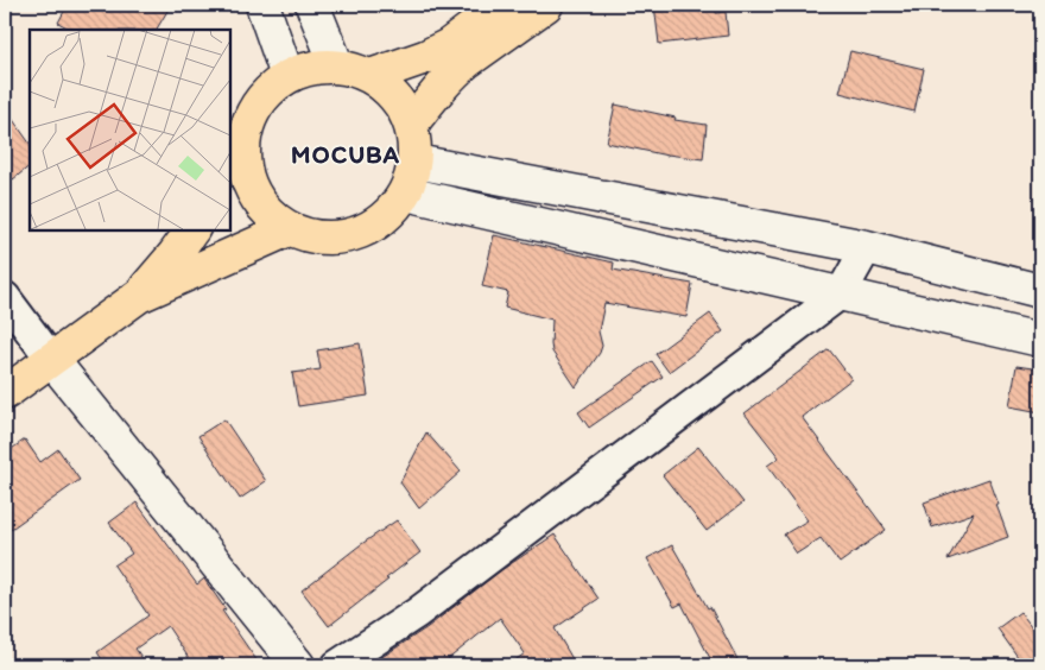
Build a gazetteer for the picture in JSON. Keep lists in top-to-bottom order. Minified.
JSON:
{"districts":["MOCUBA"]}
